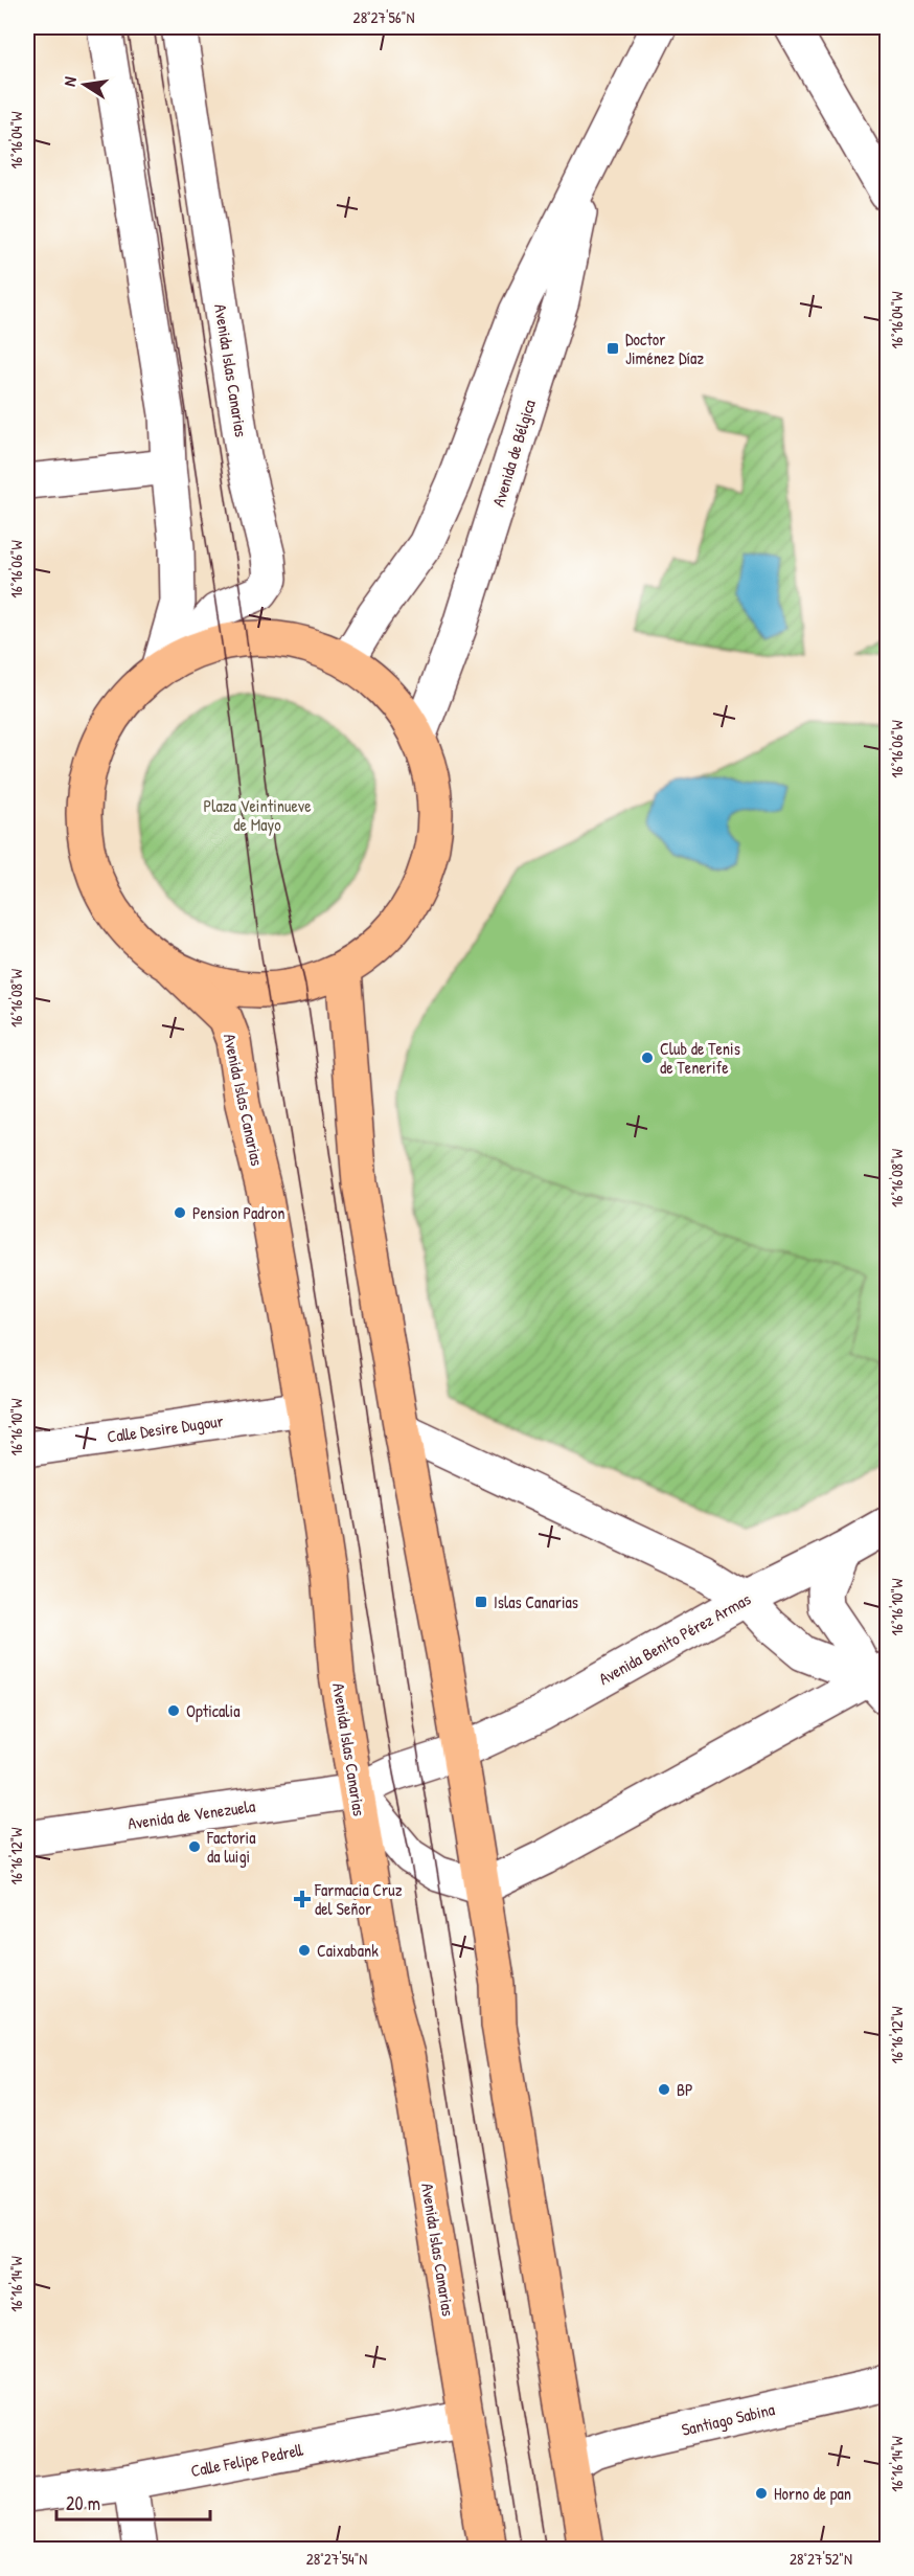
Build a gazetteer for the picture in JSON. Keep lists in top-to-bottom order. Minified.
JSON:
{"streets":{"main road":["Avenida Islas Canarias"],"street":["Avenida de Bélgica","Calle Desire Dugour","Avenida Benito Pérez Armas","Avenida de Venezuela","Santiago Sabina","Calle Felipe Pedrell"]},"crossings":[["Avenida Islas Canarias","Calle Desire Dugour"],["Avenida Islas Canarias","Avenida Benito Pérez Armas"],["Avenida Islas Canarias","Avenida de Venezuela"],["Avenida Islas Canarias","Calle Felipe Pedrell"],["Avenida Benito Pérez Armas","Avenida de Venezuela"]],"parks":["Plaza Veintinueve de Mayo"],"places":{"transit":["Doctor Jiménez Díaz","Islas Canarias"],"other":["Club de Tenis de Tenerife","Pension Padron","Opticalia","Factoria da luigi","Caixabank","BP","Horno de pan"],"health":["Farmacia Cruz del Señor"]},"scale_bar":"20 m","north":"left","coordinates":["28°27'56\"N","16°16'04\"W","16°16'06\"W","16°16'08\"W","16°16'10\"W","16°16'12\"W","16°16'14\"W","28°27'54\"N","28°27'52\"N"]}
